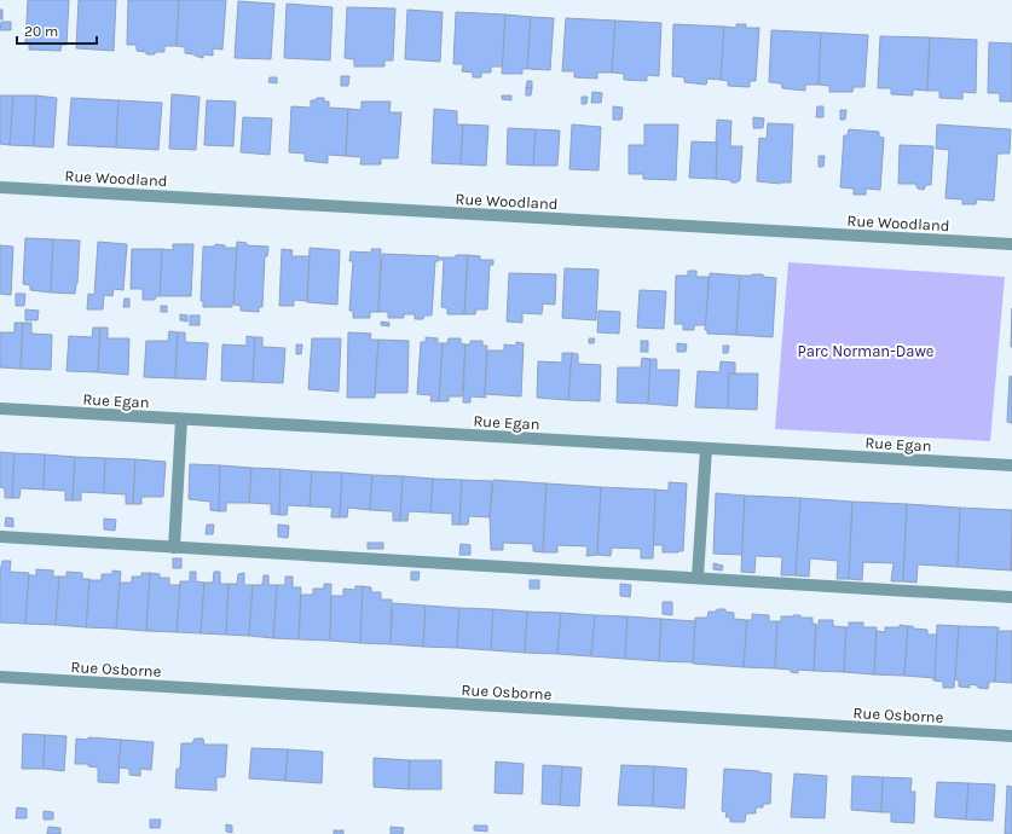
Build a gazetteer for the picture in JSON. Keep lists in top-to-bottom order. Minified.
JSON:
{"streets":{"street":["Rue Woodland","Rue Egan","Rue Osborne"]},"parks":["Parc Norman-Dawe"],"scale_bar":"20 m"}
